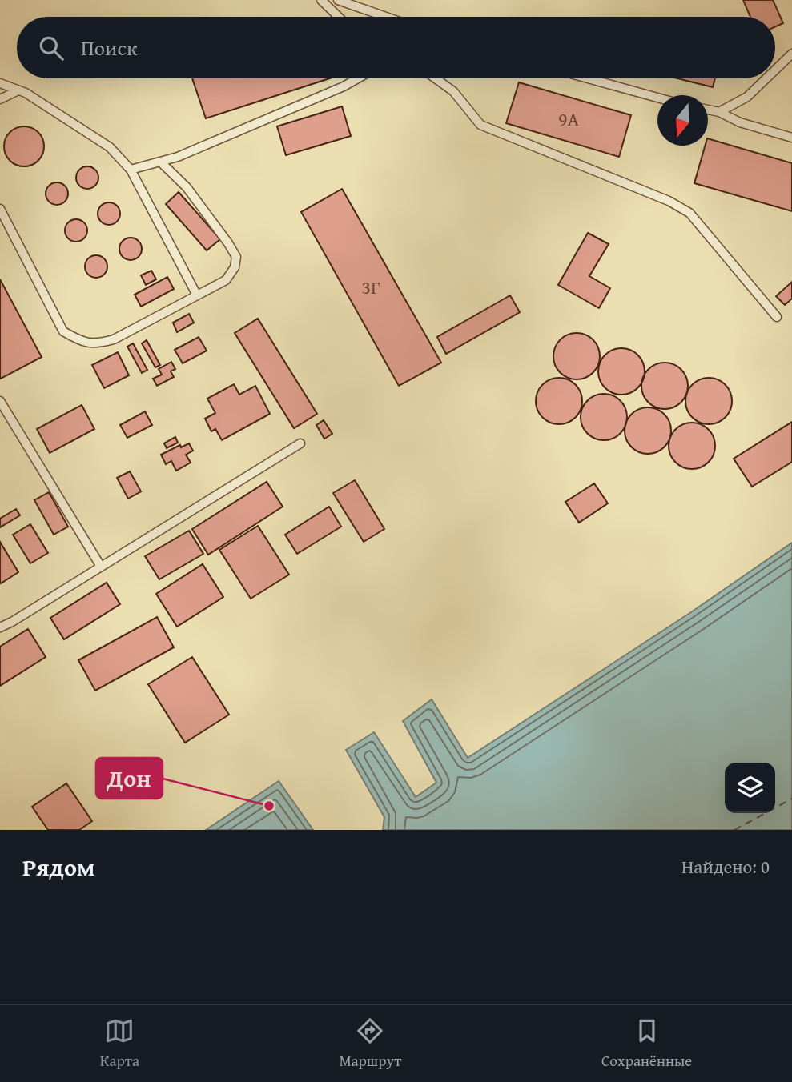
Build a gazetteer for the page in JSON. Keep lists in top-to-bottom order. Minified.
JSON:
{"places":["Дон"],"house_numbers":["9А","3Г"],"north":"bottom","page":{"search":"Поиск","heading":["Рядом","Найдено: 0"],"nav":["Карта","Маршрут","Сохранённые"]}}
